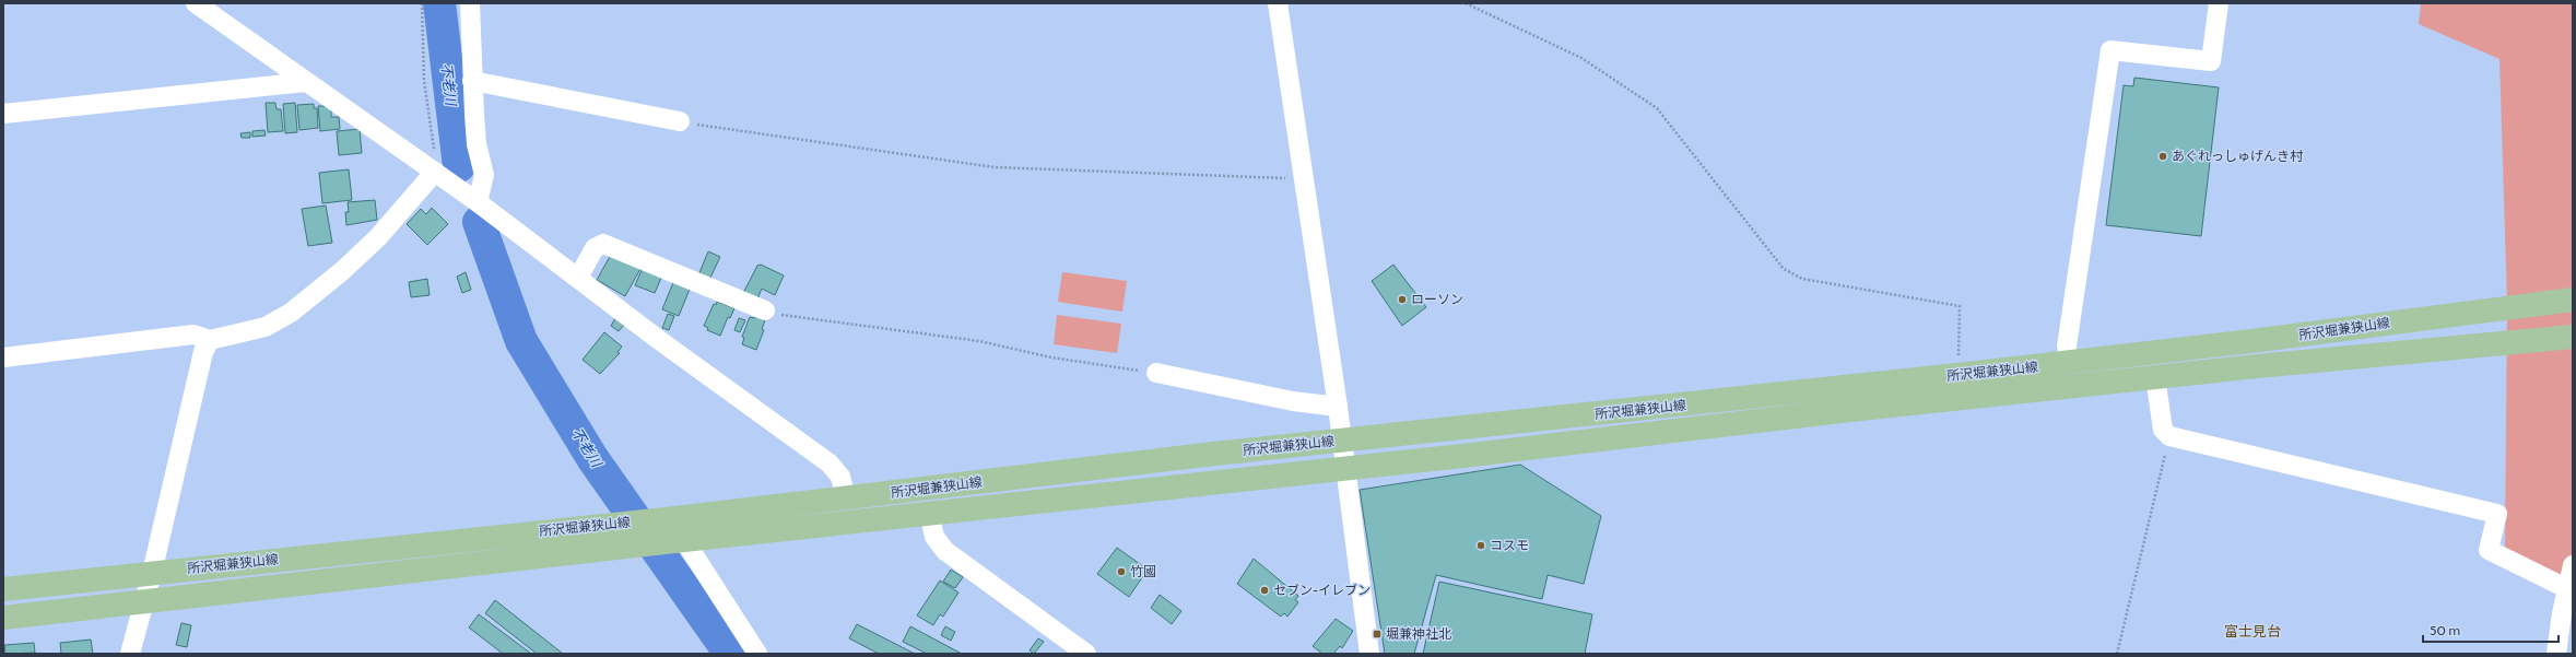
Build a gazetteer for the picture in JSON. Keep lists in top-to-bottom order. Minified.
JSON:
{"streets":{"main road":["所沢堀兼狭山線"]},"districts":["富士見台"],"water":["不老川"],"places":{"other":["あぐれっしゅげんき村","ローソン","コスモ","竹國","セブン-イレブン"],"transit":["堀兼神社北"]},"scale_bar":"50 m"}
